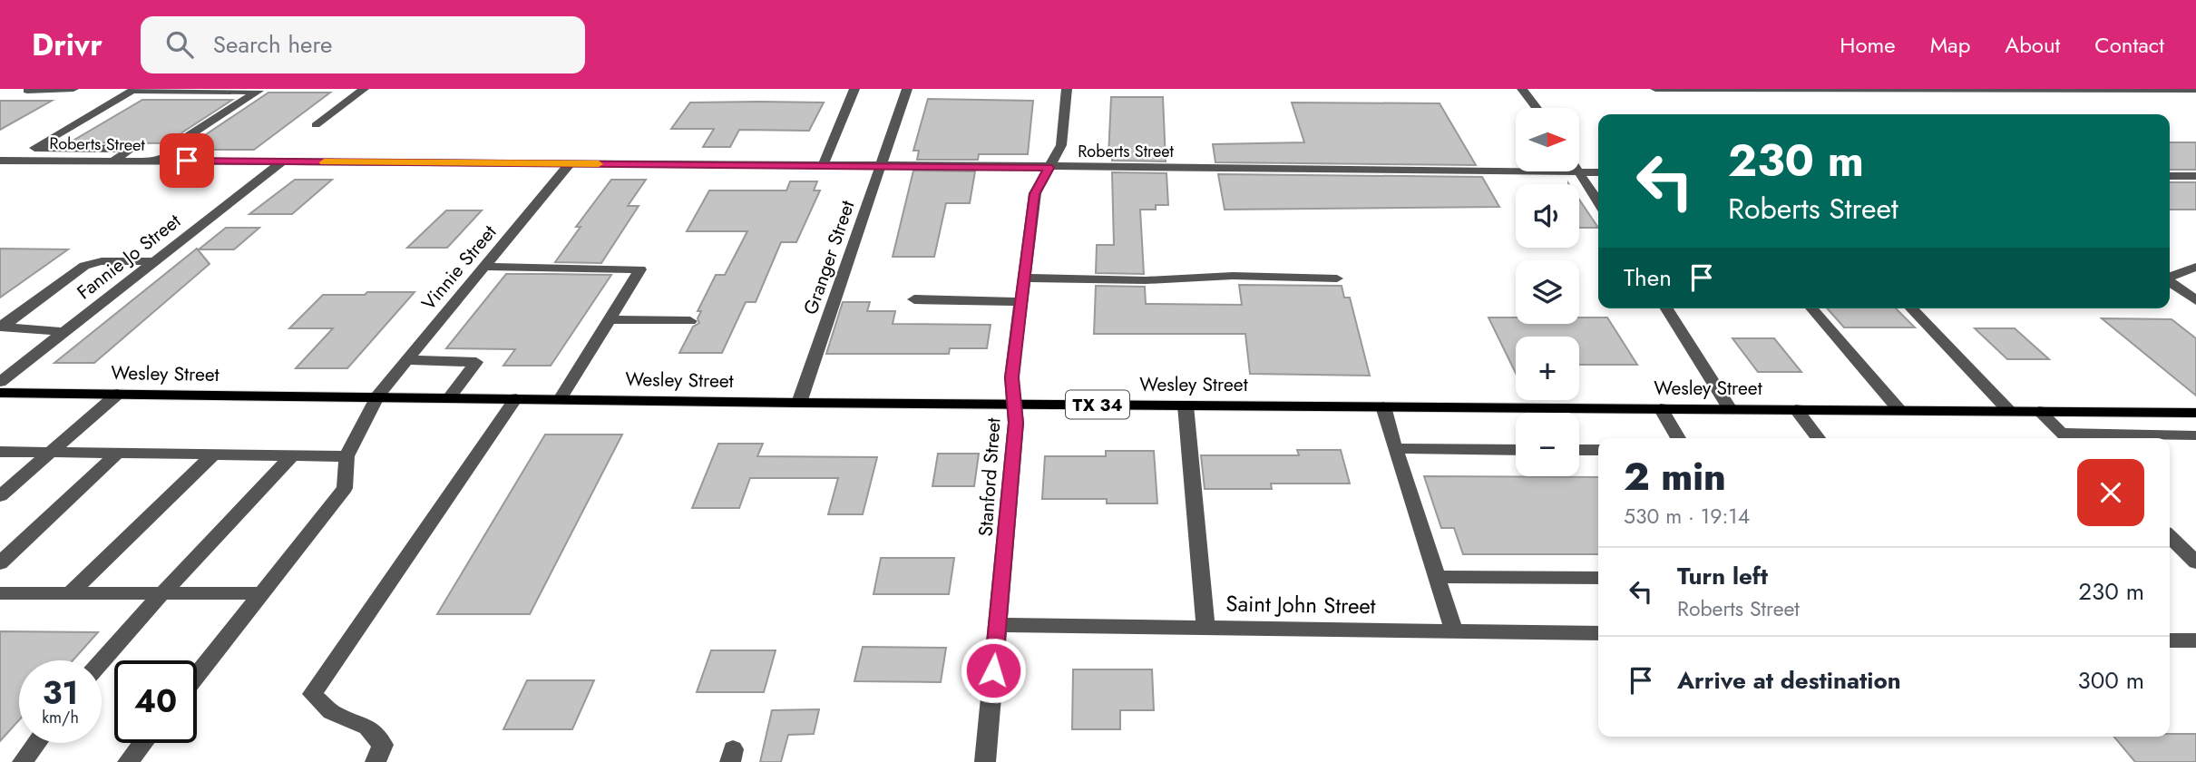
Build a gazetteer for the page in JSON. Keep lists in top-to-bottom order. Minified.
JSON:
{"streets":{"main road":["Wesley Street","TX 34"],"street":["Roberts Street","Fannie Jo Street","Granger Street","Vinnie Street","Stanford Street","Saint John Street"]},"crossings":[["Roberts Street","Fannie Jo Street"],["Roberts Street","Granger Street"],["Roberts Street","Vinnie Street"],["Roberts Street","Stanford Street"],["Granger Street","Wesley Street"],["Vinnie Street","Wesley Street"],["Wesley Street","Stanford Street"],["Stanford Street","Saint John Street"]],"north":"right","page":{"header":"Drivr","search":"Search here","nav":["Home","Map","About","Contact"],"map_buttons":["+","−"],"turn":["230 m","Roberts Street"],"then":"Then","heading":["2 min","530 m · 19:14"],"list":[{"name":"Turn left","note":"Roberts Street","value":"230 m"},{"name":"Arrive at destination","value":"300 m"}],"speed":"31 km/h","limit":"40"}}
